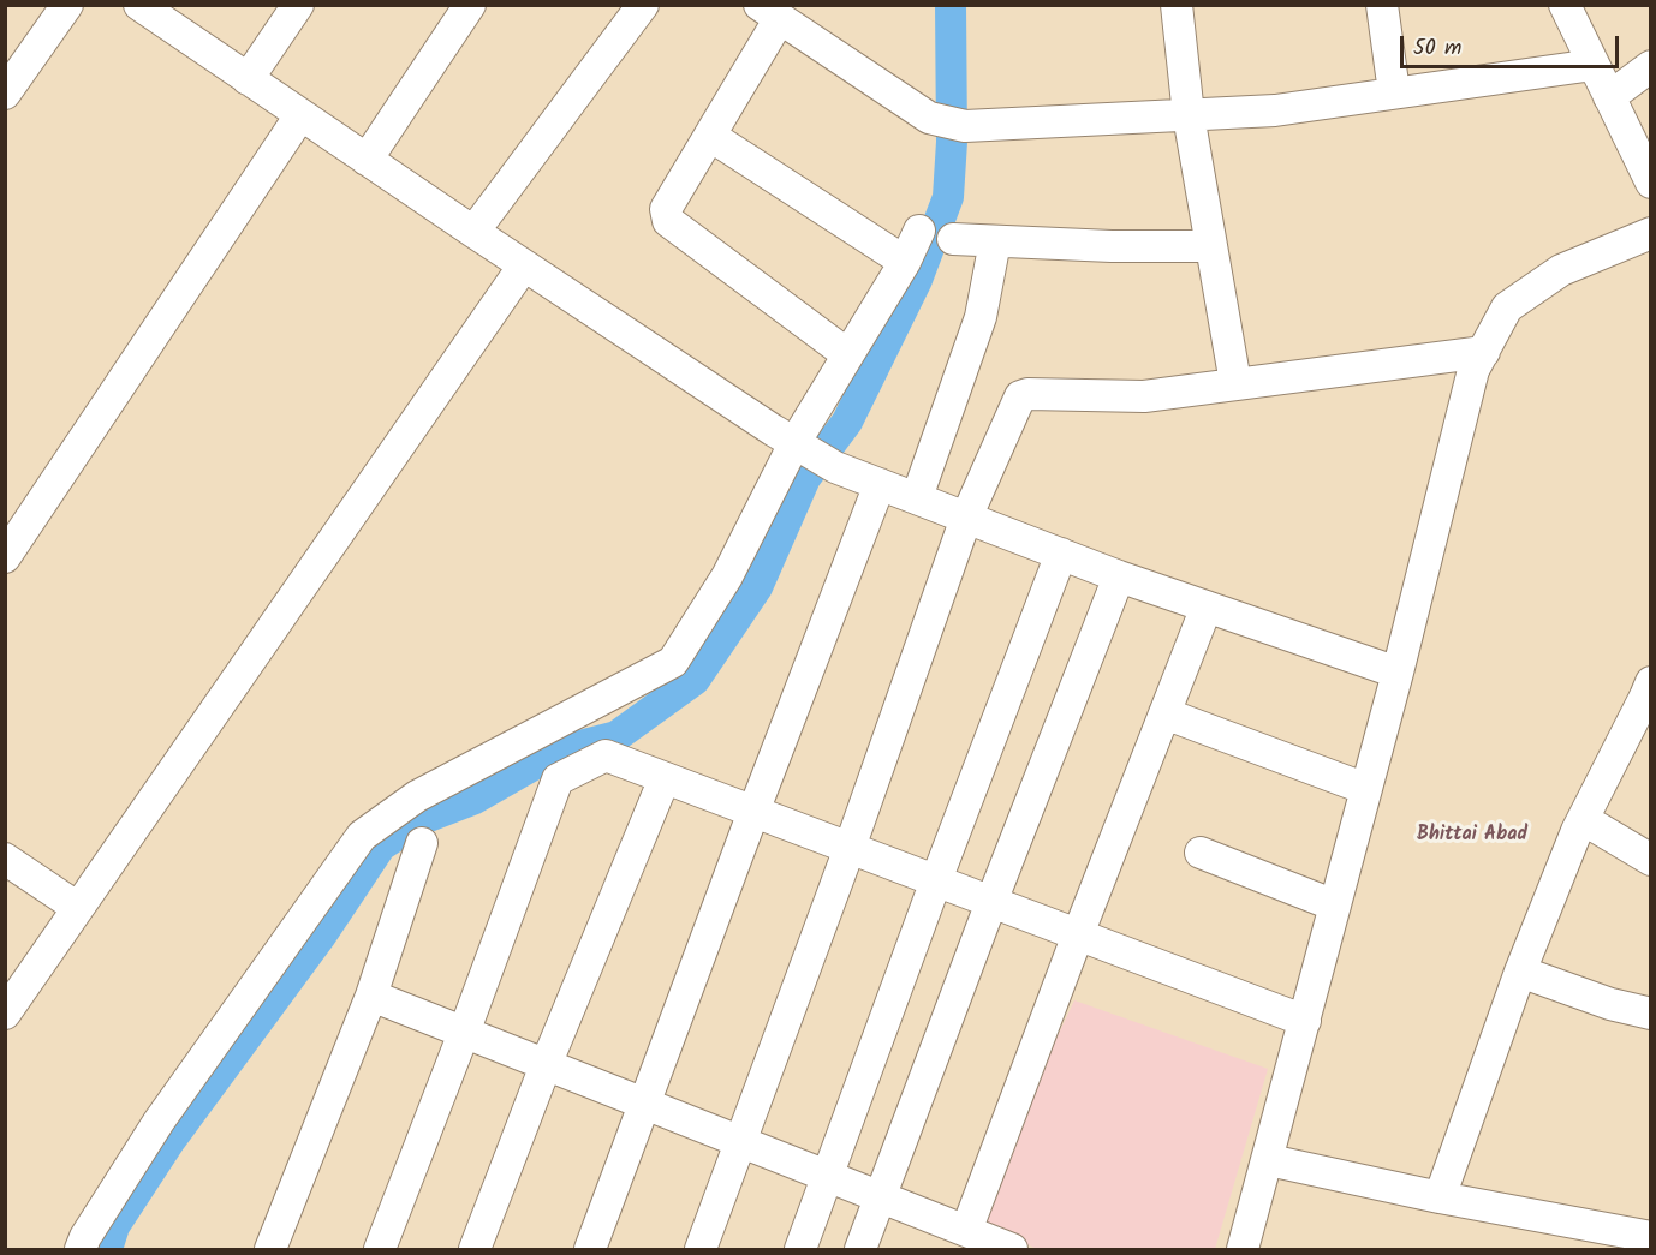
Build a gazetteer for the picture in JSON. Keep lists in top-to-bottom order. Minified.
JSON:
{"districts":["Bhittai Abad"],"scale_bar":"50 m"}
